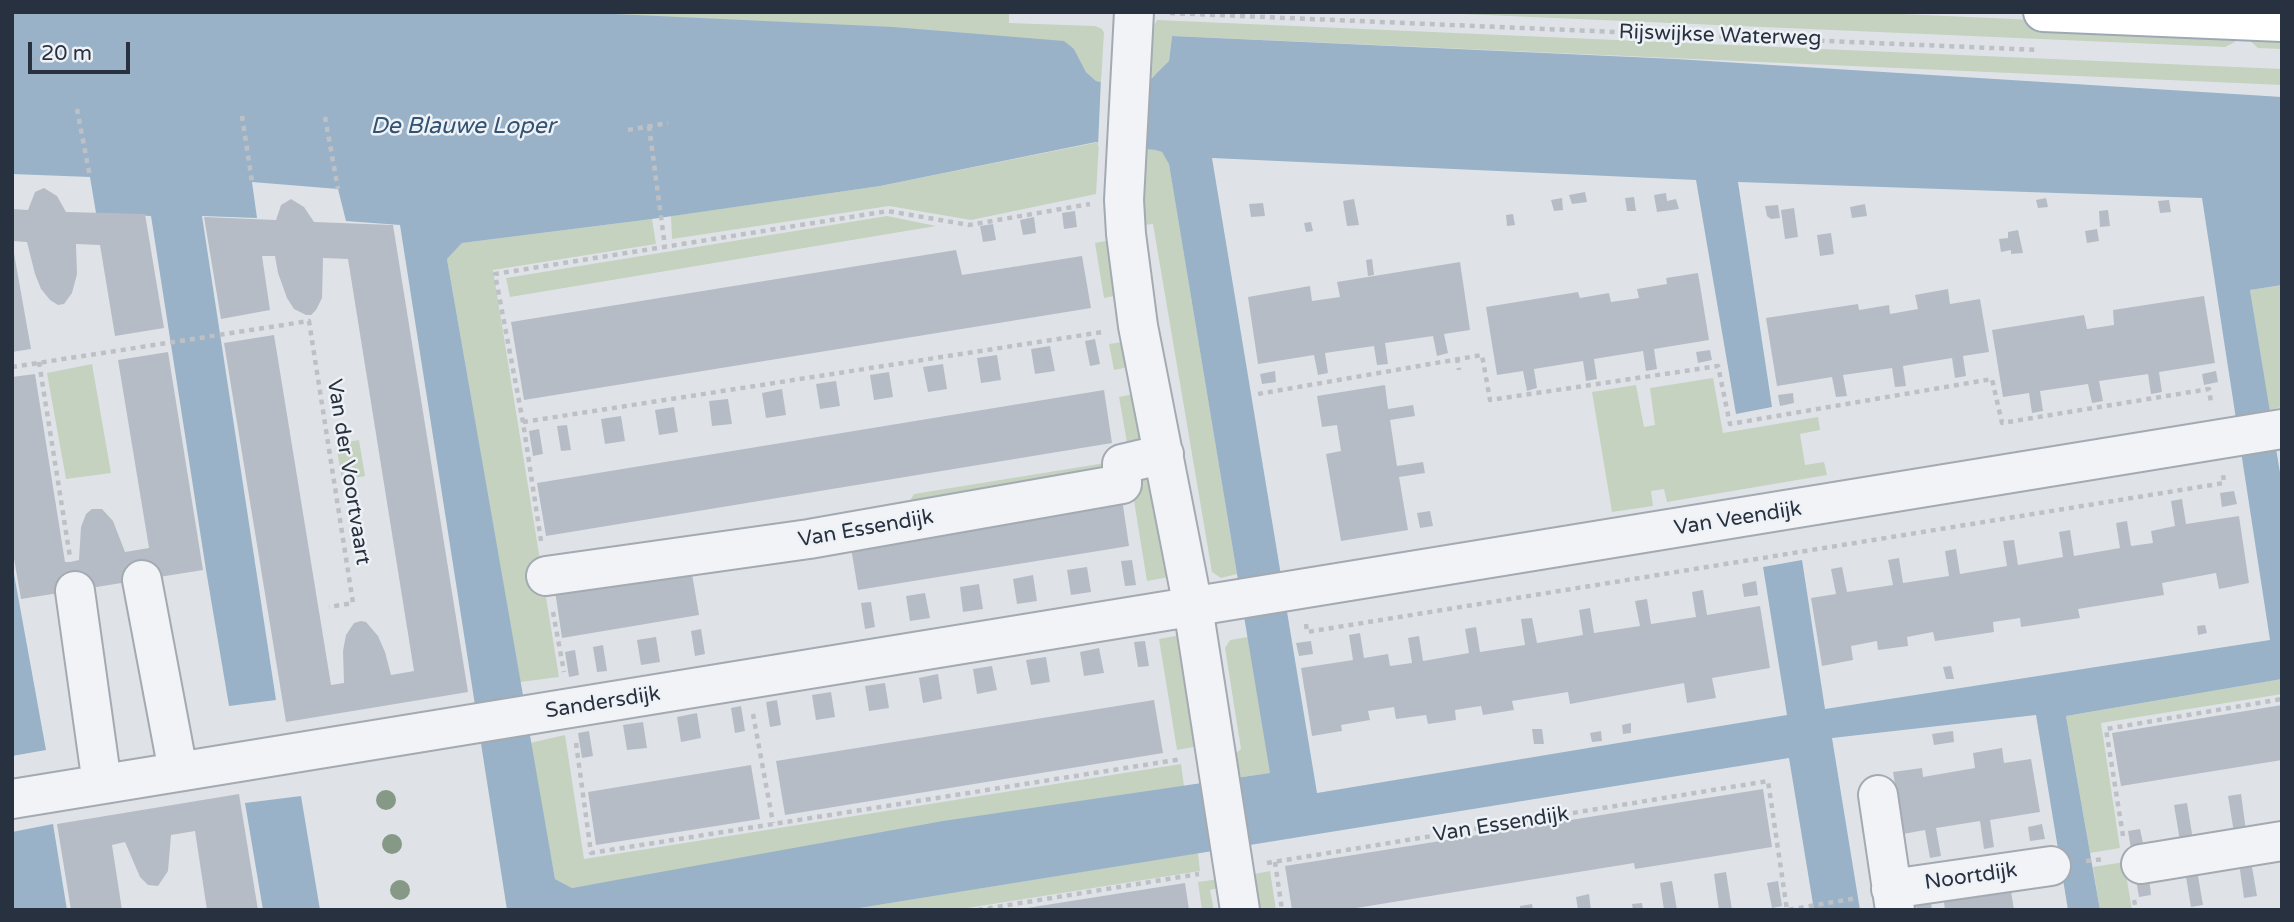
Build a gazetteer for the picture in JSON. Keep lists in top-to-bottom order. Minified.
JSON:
{"streets":{"street":["Van Veendijk","Van Essendijk","Sandersdijk","Noortdijk"],"path":["Rijswijkse Waterweg","Van der Voortvaart"]},"crossings":[["Van Veendijk","Sandersdijk"],["Van Essendijk","Noortdijk"]],"water":["De Blauwe Loper"],"scale_bar":"20 m"}
